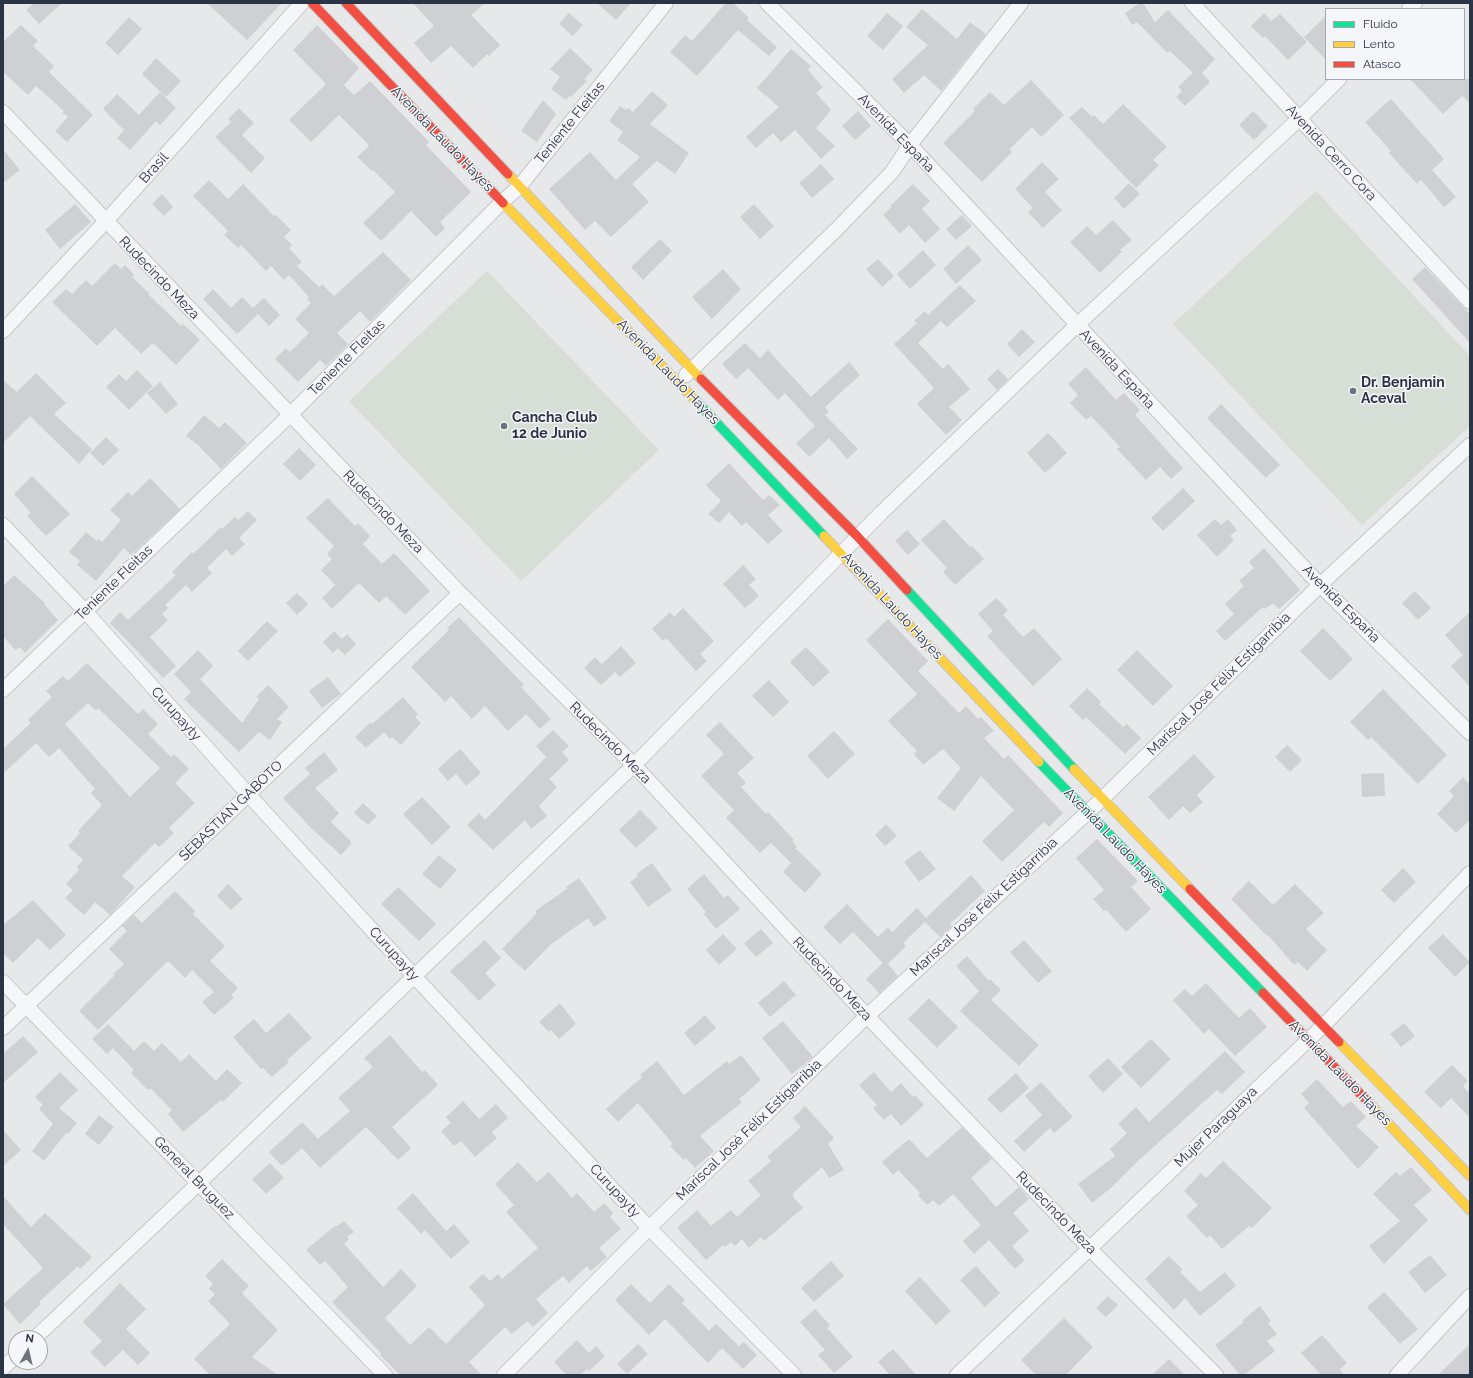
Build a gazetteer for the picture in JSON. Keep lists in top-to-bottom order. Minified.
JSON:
{"streets":{"street":["Teniente Fleitas","Avenida España","Avenida Laudo Hayes","Avenida Cerro Cora","Brasil","Rudecindo Meza","Mariscal José Félix Estigarribia","Curupayty","SEBASTIAN GABOTO","Mujer Paraguaya","General Bruguez"]},"crossings":[["Teniente Fleitas","Avenida Laudo Hayes"],["Teniente Fleitas","Rudecindo Meza"],["Teniente Fleitas","Curupayty"],["Avenida España","Mariscal José Félix Estigarribia"],["Avenida Laudo Hayes","Mariscal José Félix Estigarribia"],["Avenida Laudo Hayes","Mujer Paraguaya"],["Brasil","Rudecindo Meza"],["Rudecindo Meza","Mariscal José Félix Estigarribia"],["Rudecindo Meza","SEBASTIAN GABOTO"],["Rudecindo Meza","Mujer Paraguaya"],["Mariscal José Félix Estigarribia","Curupayty"],["Curupayty","SEBASTIAN GABOTO"],["SEBASTIAN GABOTO","General Bruguez"]],"places":["Dr. Benjamin Aceval","Cancha Club 12 de Junio"],"legend":["Fluido","Lento","Atasco"],"north":"top"}
